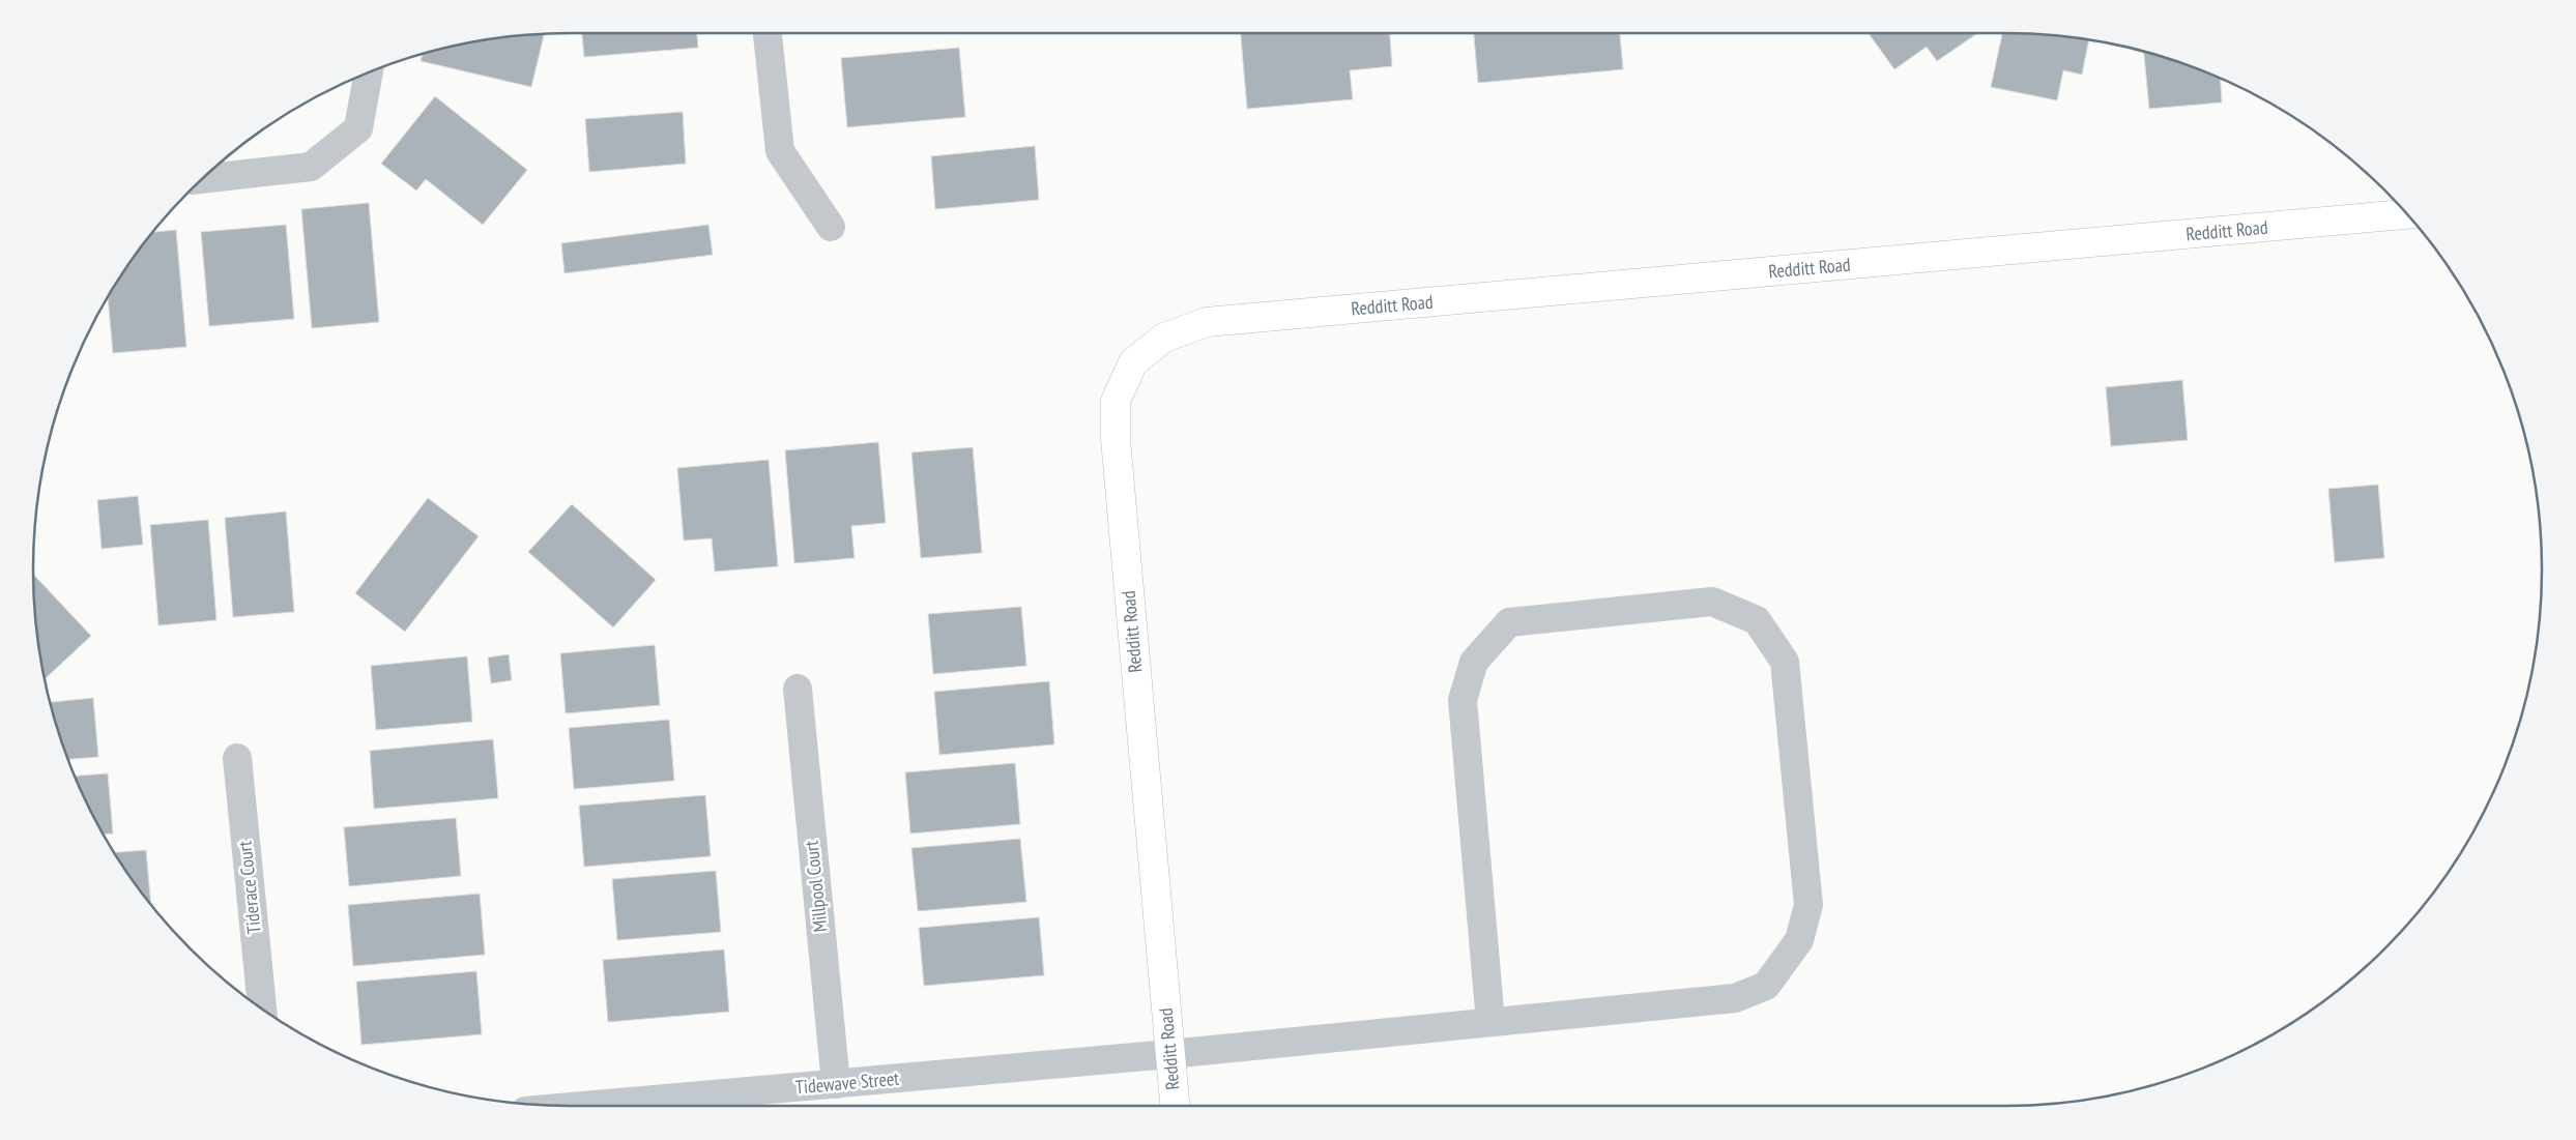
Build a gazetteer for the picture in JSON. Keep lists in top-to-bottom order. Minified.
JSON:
{"streets":{"street":["Redditt Road","Millpool Court","Tiderace Court","Tidewave Street"]},"crossings":[["Redditt Road","Tidewave Street"],["Millpool Court","Tidewave Street"]]}
